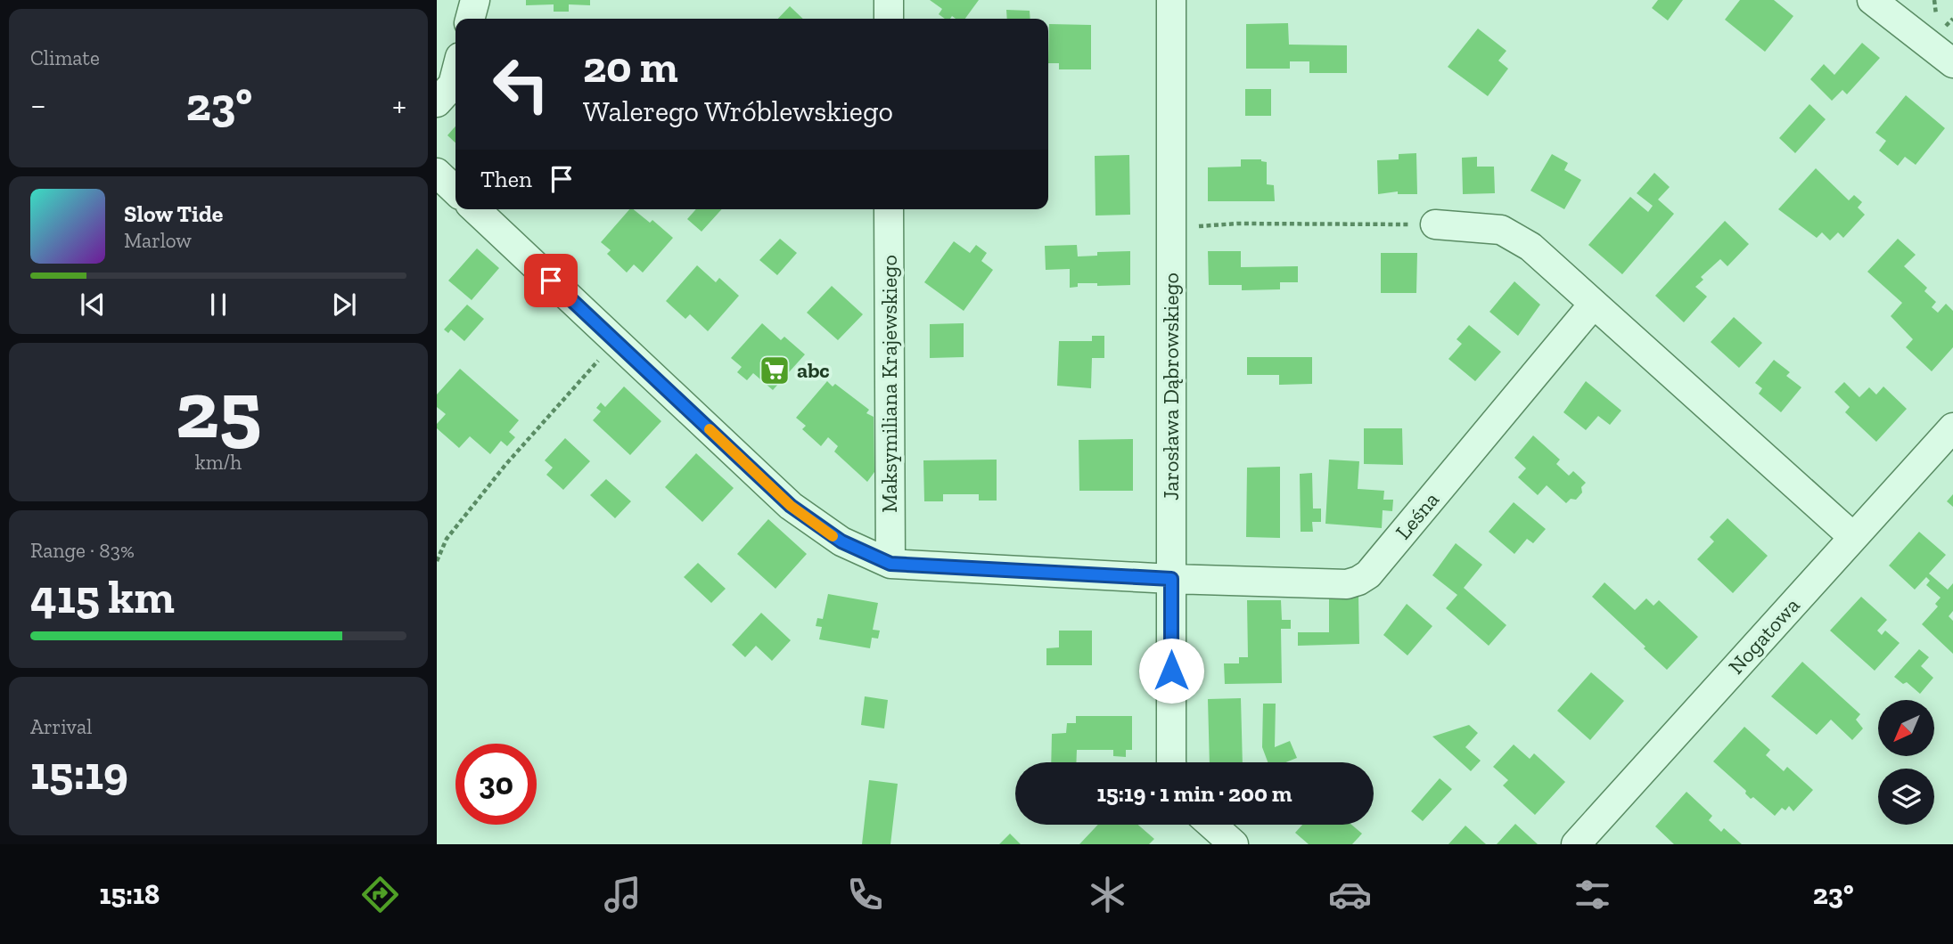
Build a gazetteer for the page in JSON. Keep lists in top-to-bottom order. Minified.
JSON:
{"streets":{"street":["Maksymiliana Krajewskiego","Jarosława Dąbrowskiego","Leśna","Nogatowa"]},"crossings":[["Maksymiliana Krajewskiego","Leśna"],["Jarosława Dąbrowskiego","Leśna"]],"places":{"supermarket":["abc"]},"north":"bottom left","page":{"tile":["Climate",["25","km/h"],["Range · 83%","415 km"],["Arrival","15:19"]],"turn":["20 m","Walerego Wróblewskiego"],"heat":["−","23°","+"],"then":"Then","song":["Slow Tide","Marlow"],"limit":"30","trip":"15:19 · 1 min · 200 m","tabs":["15:18","23°"]}}
